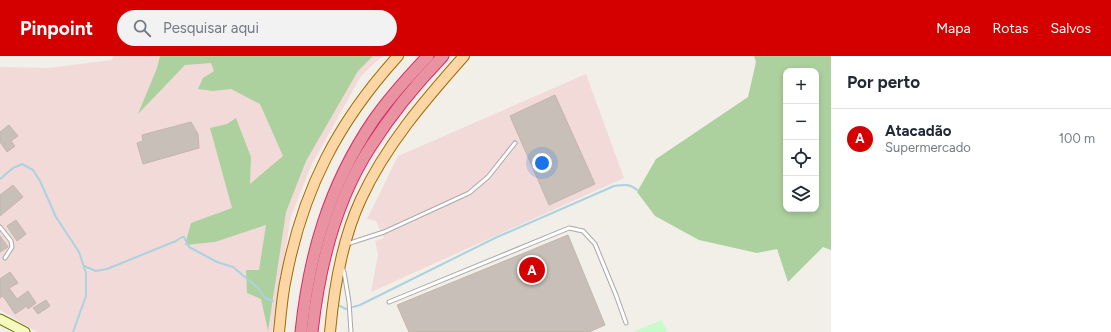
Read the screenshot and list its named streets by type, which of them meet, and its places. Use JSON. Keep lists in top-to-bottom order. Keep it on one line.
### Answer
{"page":{"header":"Pinpoint","search":"Pesquisar aqui","nav":["Mapa","Rotas","Salvos"],"heading":"Por perto","map_buttons":["+","−"],"list":[{"mark":"A","name":"Atacadão","note":"Supermercado","value":"100 m"}],"pins":"A"}}
